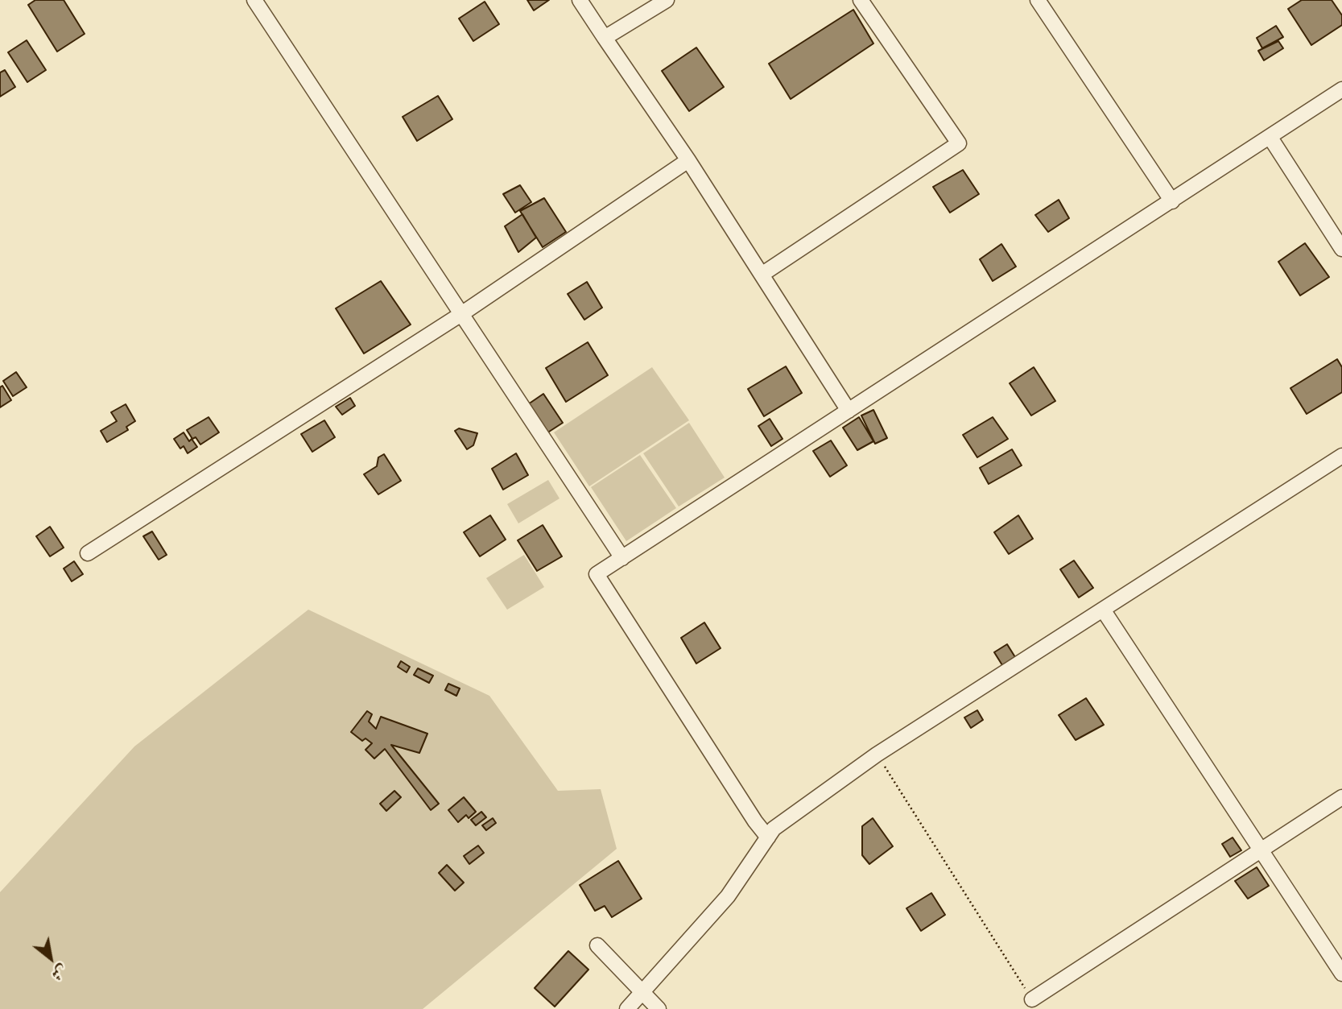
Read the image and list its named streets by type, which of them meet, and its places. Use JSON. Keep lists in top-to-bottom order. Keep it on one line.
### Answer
{"north":"bottom right"}
